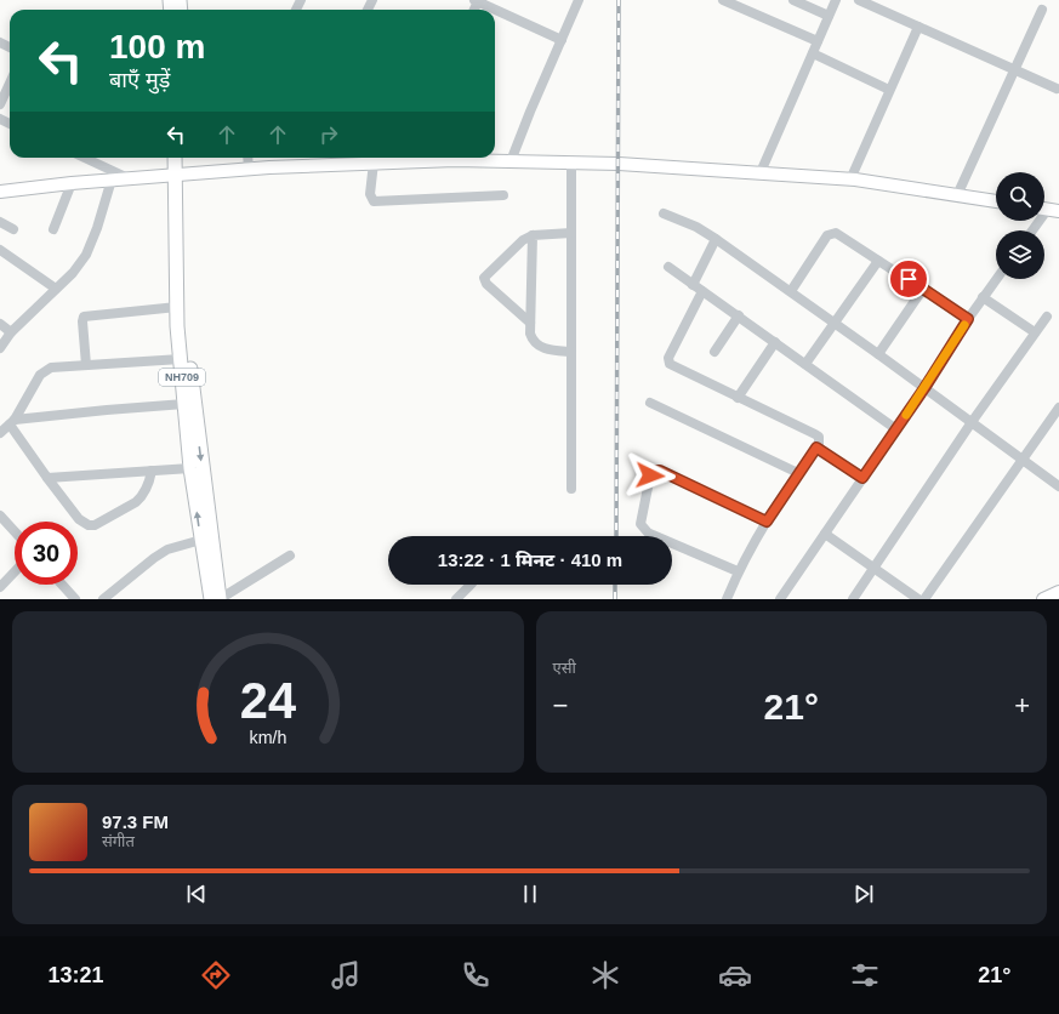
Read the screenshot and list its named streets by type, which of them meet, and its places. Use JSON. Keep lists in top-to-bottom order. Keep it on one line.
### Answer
{"streets":{"highway":["NH709"]},"page":{"turn":["100 m","बाएँ मुड़ें"],"limit":"30","trip":"13:22 · 1 मिनट · 410 m","tile":"एसी","heat":["−","21°","+"],"song":["97.3 FM","संगीत"],"tabs":["13:21","21°"],"gauge":["24","km/h"]}}
